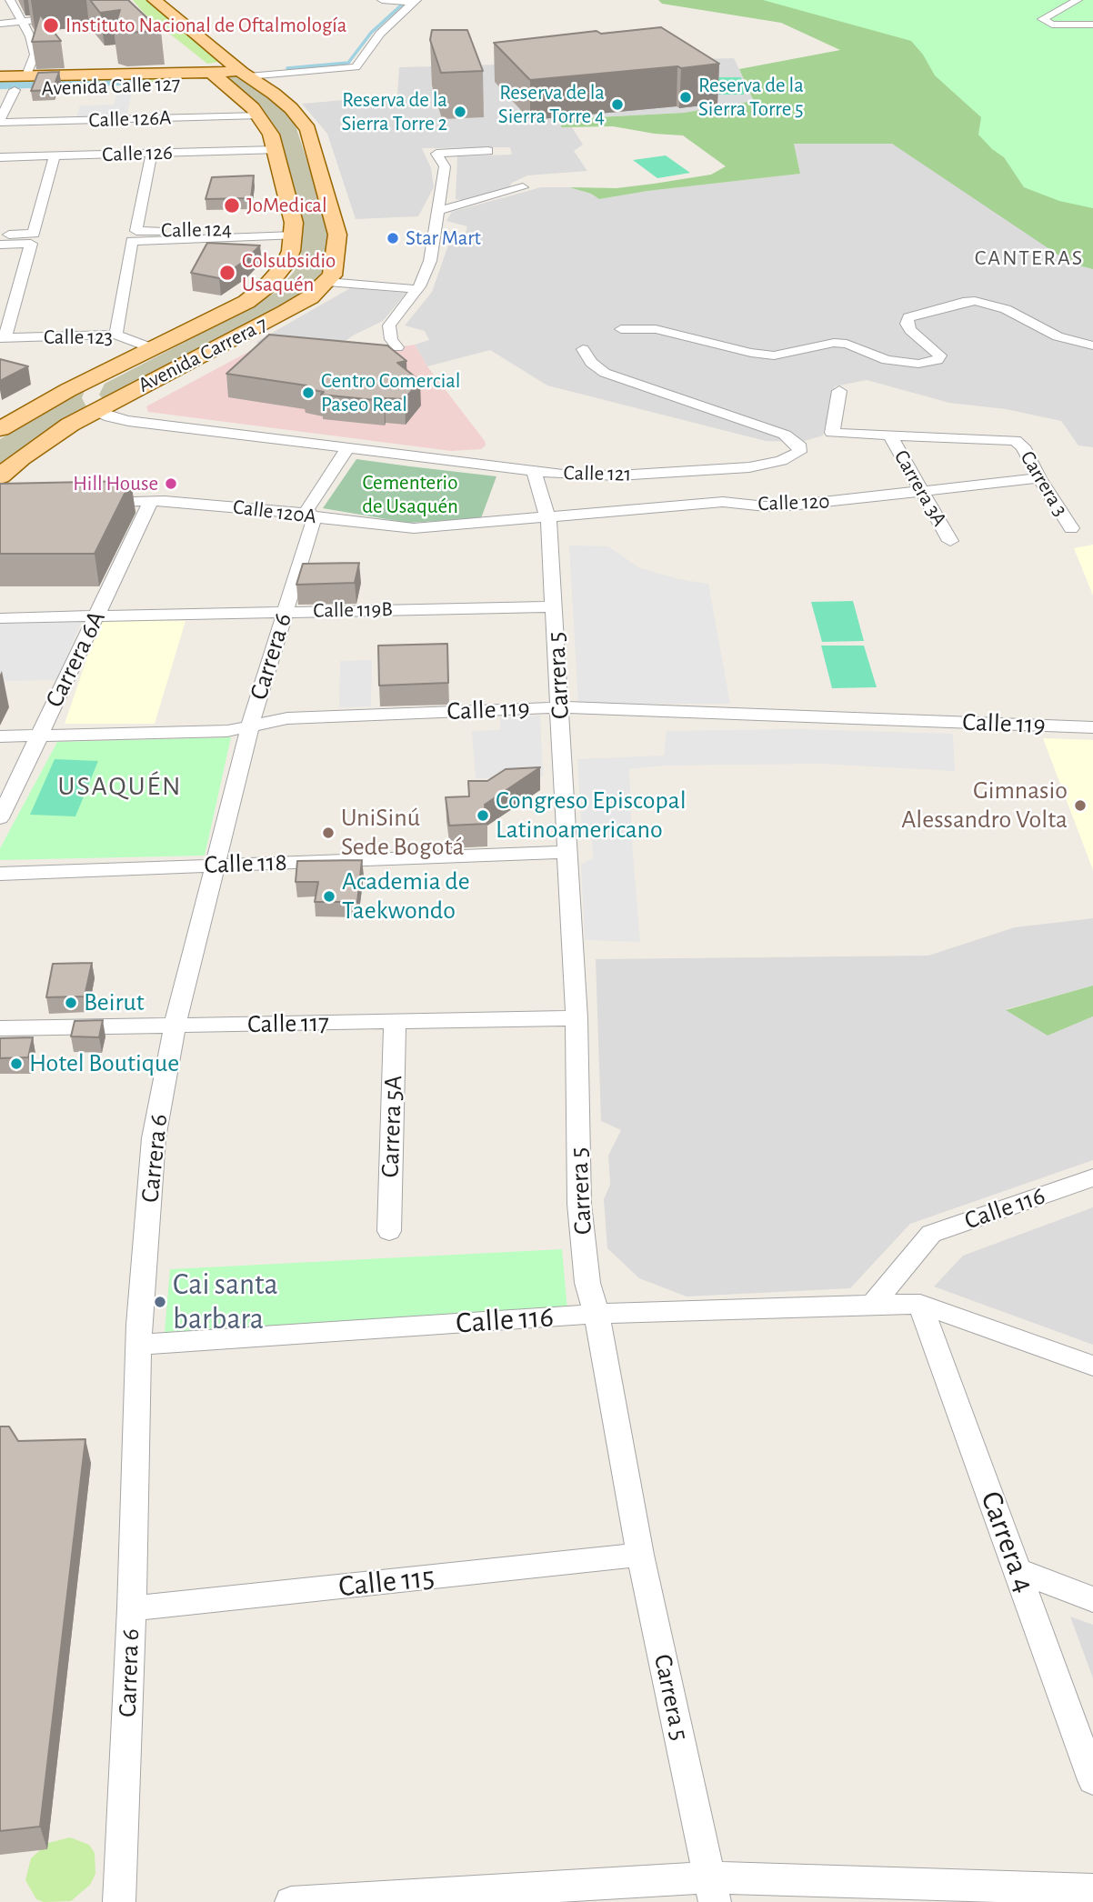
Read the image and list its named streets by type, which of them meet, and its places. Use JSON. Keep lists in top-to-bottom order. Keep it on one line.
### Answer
{"streets":{"main road":["Avenida Calle 127","Avenida Carrera 7"],"street":["Calle 126A","Calle 126","Calle 124","Calle 123","Calle 121","Carrera 3","Carrera 3A","Calle 120","Calle 120A","Calle 119B","Carrera 6","Carrera 6A","Carrera 5","Calle 119","Calle 118","Calle 117","Carrera 5A","Calle 116","Carrera 4","Calle 115"]},"crossings":[["Calle 124","Avenida Carrera 7"],["Calle 123","Avenida Carrera 7"],["Avenida Carrera 7","Calle 121"],["Calle 121","Carrera 6"],["Calle 121","Carrera 5"],["Carrera 3","Carrera 3A"],["Carrera 3","Calle 120"],["Carrera 3A","Calle 120"],["Calle 120","Calle 120A"],["Calle 120","Carrera 5"],["Calle 120A","Carrera 6"],["Calle 120A","Carrera 6A"],["Calle 120A","Carrera 5"],["Calle 119B","Carrera 6"],["Calle 119B","Carrera 6A"],["Calle 119B","Carrera 5"],["Carrera 6","Calle 119"],["Carrera 6","Calle 118"],["Carrera 6","Calle 117"],["Carrera 6","Calle 116"],["Carrera 6","Calle 115"],["Carrera 6A","Calle 119"],["Carrera 5","Calle 119"],["Carrera 5","Calle 118"],["Carrera 5","Calle 117"],["Carrera 5","Calle 116"],["Carrera 5","Calle 115"],["Calle 117","Carrera 5A"],["Calle 116","Carrera 4"]],"districts":["CANTERAS","USAQUÉN"],"parks":["Cementerio de Usaquén"],"places":["Instituto Nacional de Oftalmología","Reserva de la Sierra Torre 5","Reserva de la Sierra Torre 4","Reserva de la Sierra Torre 2","JoMedical","Star Mart","Colsubsidio Usaquén","Centro Comercial Paseo Real","Hill House","Gimnasio Alessandro Volta","Congreso Episcopal Latinoamericano","UniSinú Sede Bogotá","Academia de Taekwondo","Beirut","Hotel Boutique","Cai santa barbara"]}
